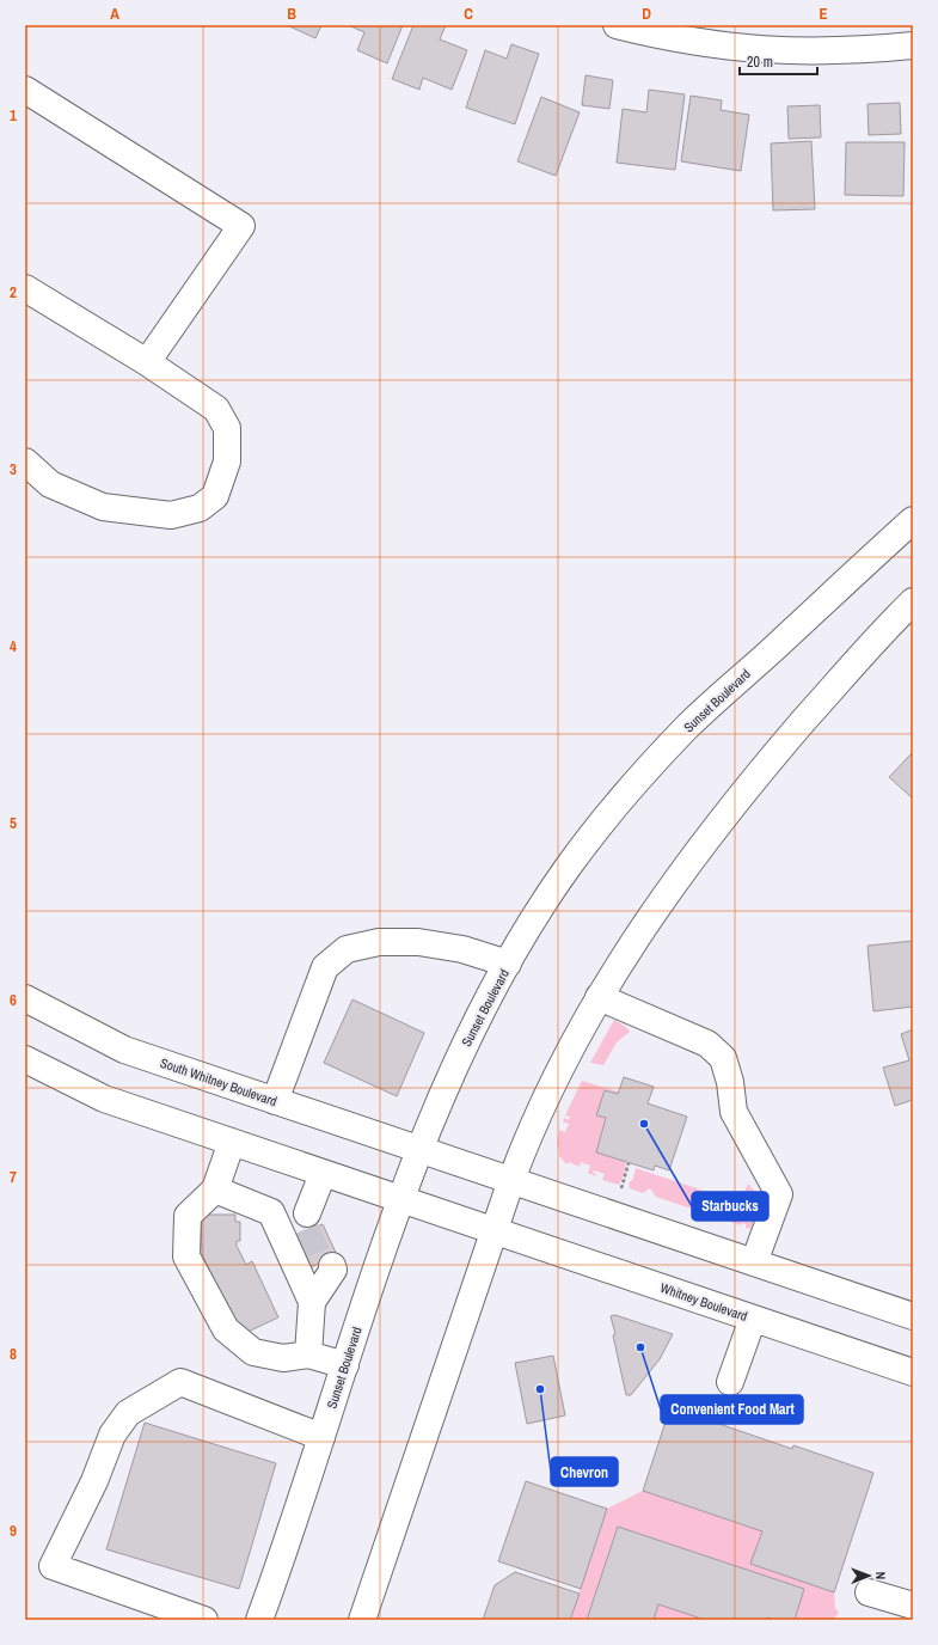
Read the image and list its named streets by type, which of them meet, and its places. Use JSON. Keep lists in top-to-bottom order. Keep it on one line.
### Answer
{"streets":{"main road":["Sunset Boulevard","South Whitney Boulevard","Whitney Boulevard"]},"crossings":[["Sunset Boulevard","South Whitney Boulevard"],["Sunset Boulevard","Whitney Boulevard"]],"places":["Starbucks","Convenient Food Mart","Chevron"],"scale_bar":"20 m","north":"right","grid":{"columns":["A","B","C","D","E"],"rows":["1","2","3","4","5","6","7","8","9"]}}
